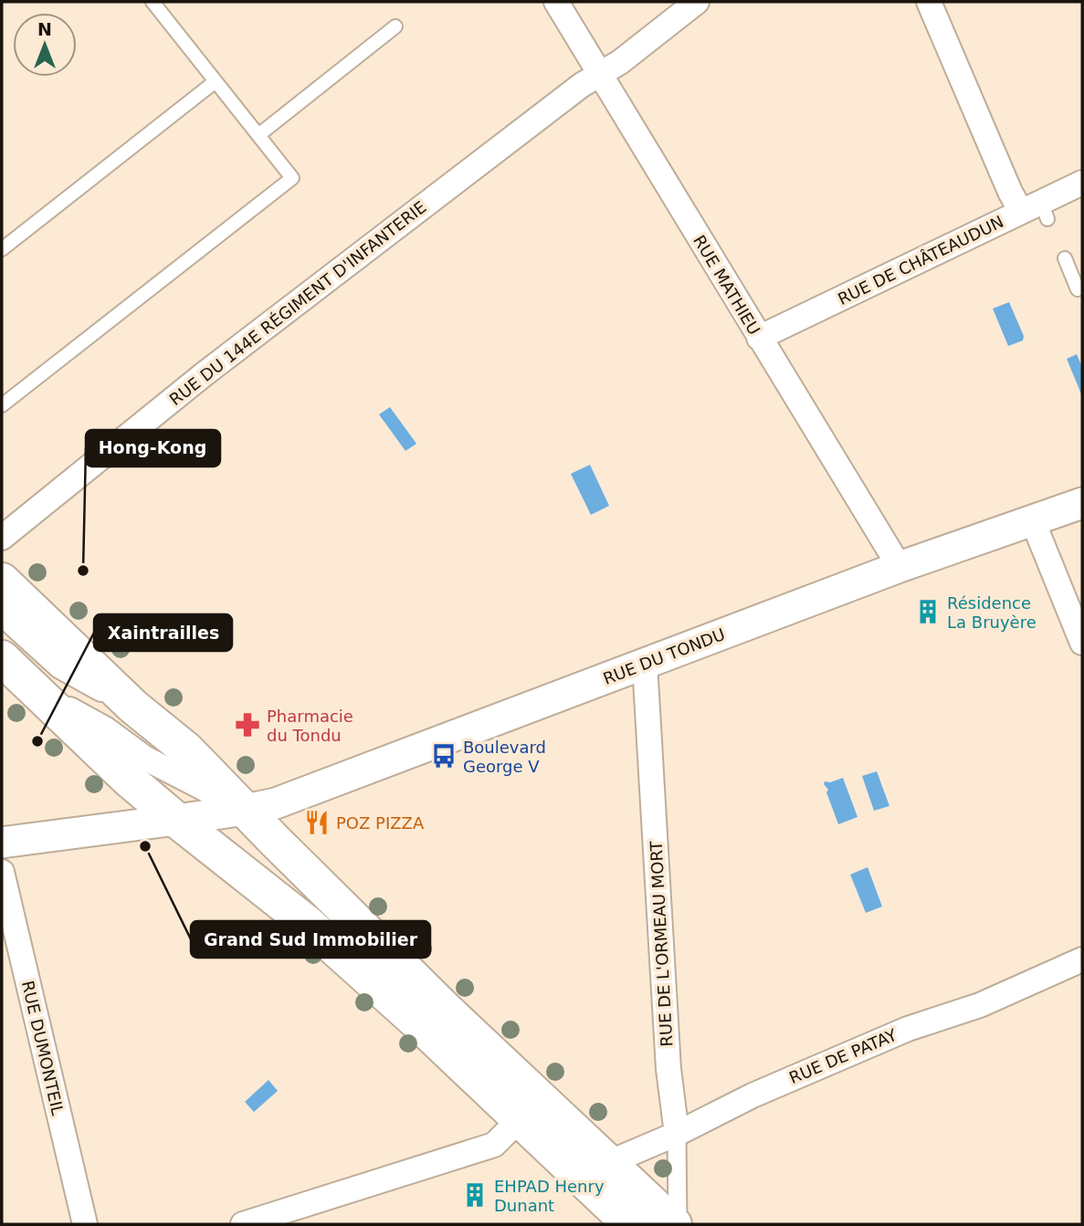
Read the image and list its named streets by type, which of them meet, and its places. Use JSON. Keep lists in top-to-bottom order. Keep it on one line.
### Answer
{"streets":{"street":["RUE DE CHÂTEAUDUN","RUE MATHIEU","RUE DU 144E RÉGIMENT D'INFANTERIE","RUE DU TONDU","RUE DE L'ORMEAU MORT","RUE DUMONTEIL","RUE DE PATAY"]},"crossings":[["RUE DE CHÂTEAUDUN","RUE MATHIEU"],["RUE MATHIEU","RUE DU 144E RÉGIMENT D'INFANTERIE"],["RUE MATHIEU","RUE DU TONDU"],["RUE DU TONDU","RUE DE L'ORMEAU MORT"],["RUE DE L'ORMEAU MORT","RUE DE PATAY"]],"places":{"other":["Hong-Kong","Xaintrailles","Grand Sud Immobilier"],"building":["Résidence La Bruyère","EHPAD Henry Dunant"],"pharmacy":["Pharmacie du Tondu"],"bus stop":["Boulevard George V"],"restaurant":["POZ PIZZA"]},"north":"top"}
